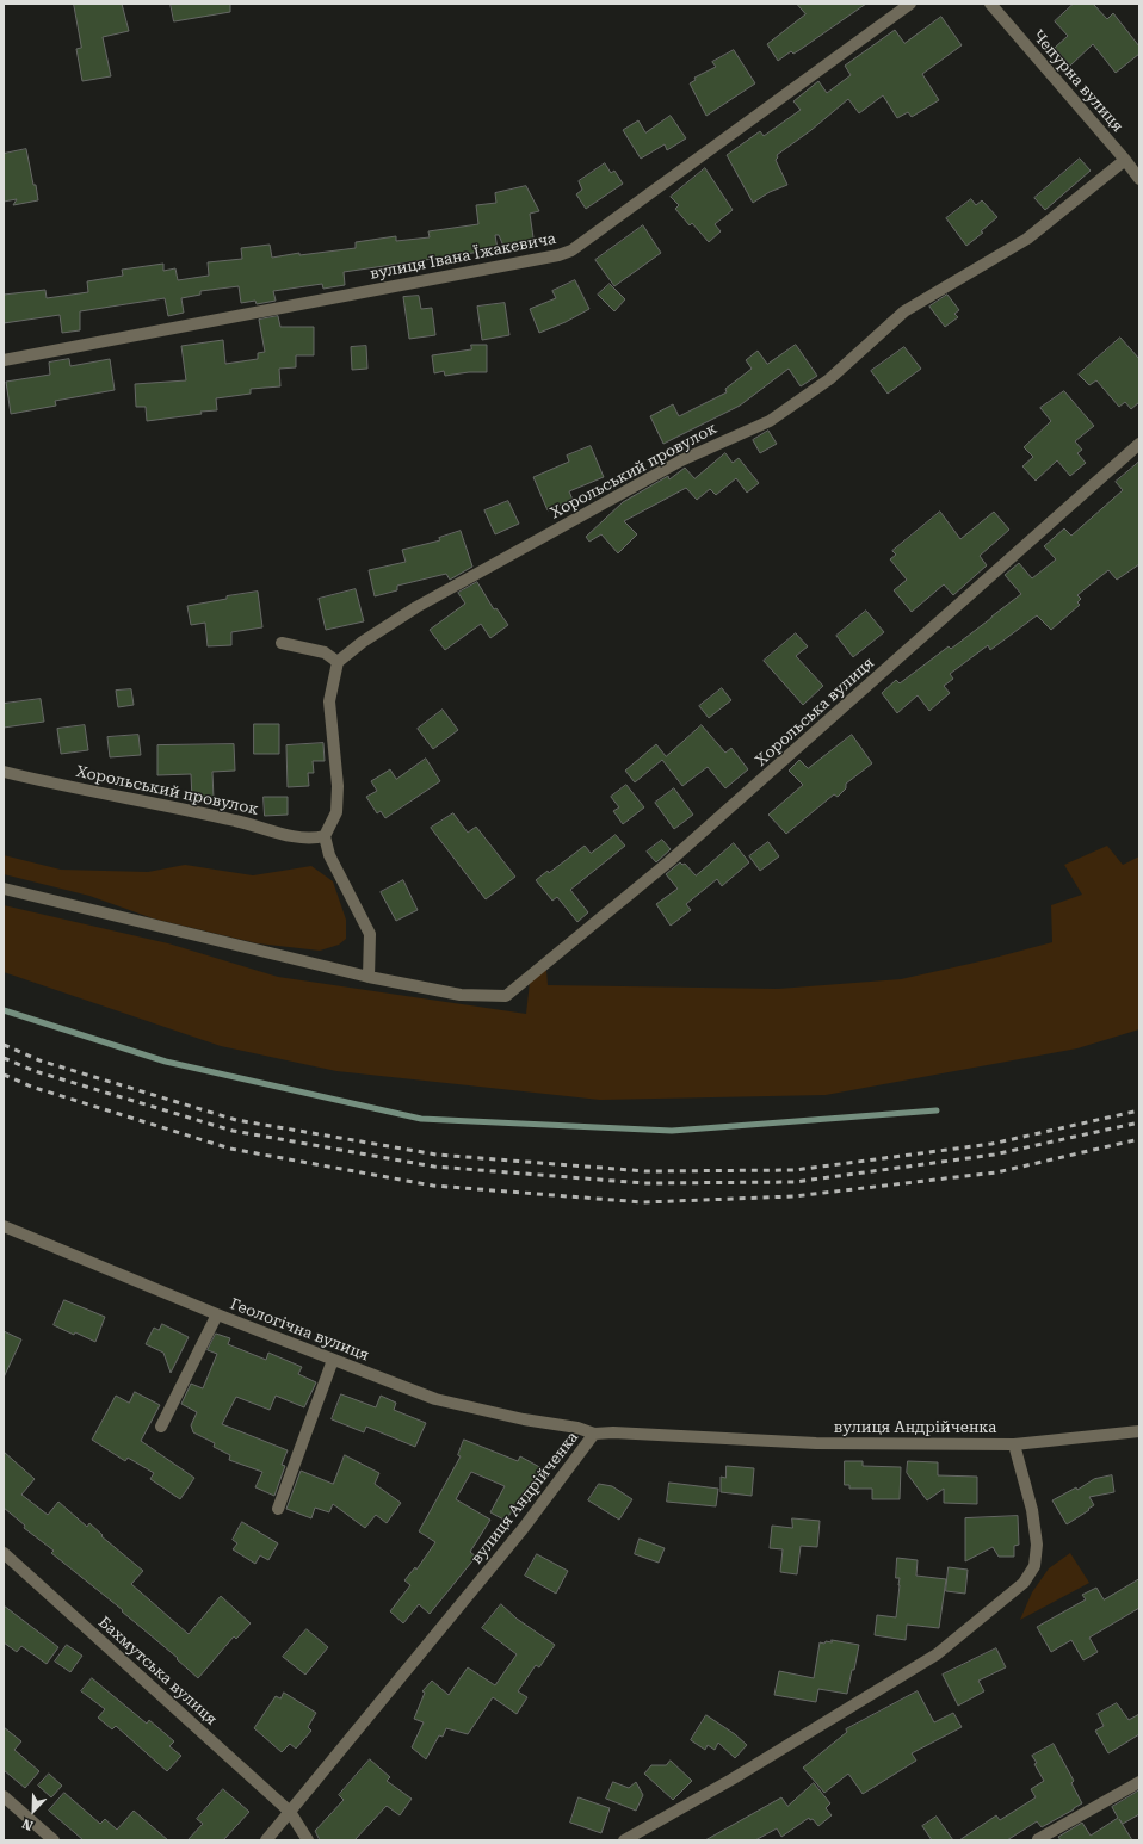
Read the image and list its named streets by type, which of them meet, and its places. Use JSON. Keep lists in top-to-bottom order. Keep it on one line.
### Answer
{"streets":{"street":["Чепурна вулиця","вулиця Івана Їжакевича","Хорольський провулок","Хорольська вулиця","Геологічна вулиця","вулиця Андрійченка","Бахмутська вулиця"]},"crossings":[["Чепурна вулиця","Хорольський провулок"],["Геологічна вулиця","вулиця Андрійченка"],["вулиця Андрійченка","Бахмутська вулиця"]],"north":"bottom left"}
